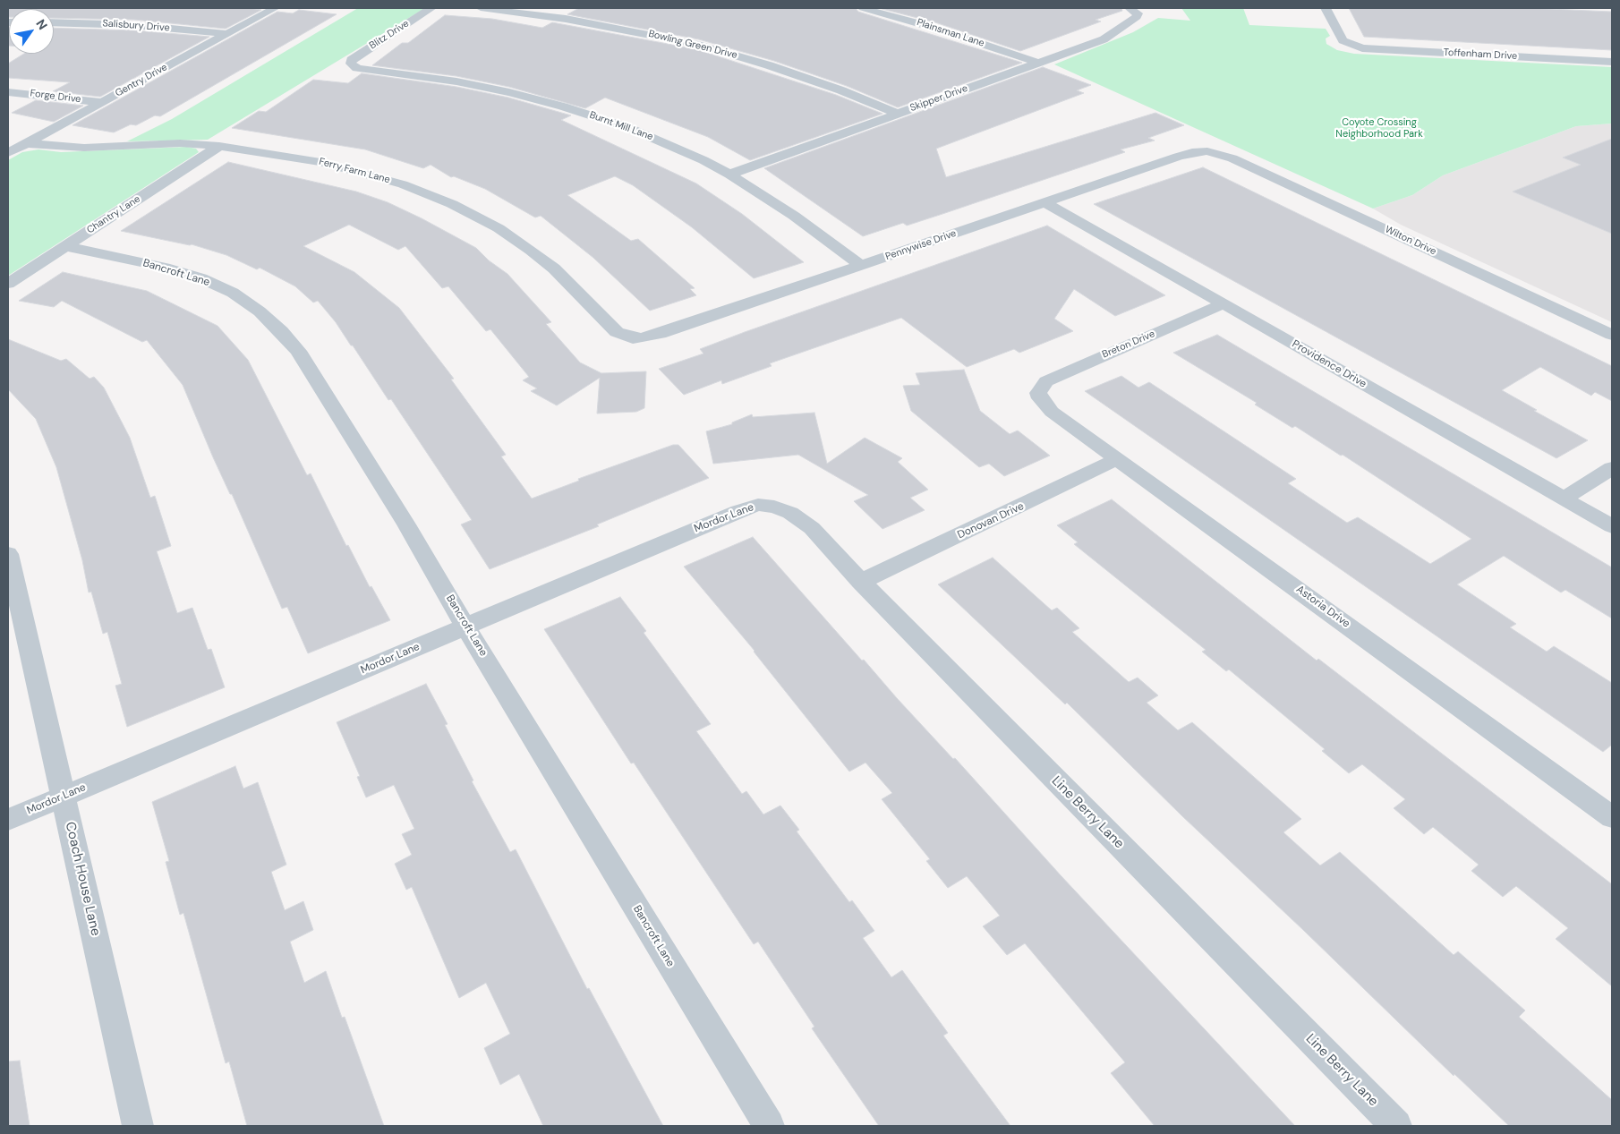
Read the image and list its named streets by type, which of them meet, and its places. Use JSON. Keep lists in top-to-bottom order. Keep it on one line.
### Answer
{"streets":{"street":["Salisbury Drive","Plainsman Lane","Blitz Drive","Bowling Green Drive","Toffenham Drive","Gentry Drive","Forge Drive","Skipper Drive","Burnt Mill Lane","Ferry Farm Lane","Chantry Lane","Wilton Drive","Pennywise Drive","Bancroft Lane","Breton Drive","Providence Drive","Mordor Lane","Donovan Drive","Astoria Drive","Line Berry Lane","Coach House Lane"]},"crossings":[["Salisbury Drive","Gentry Drive"],["Plainsman Lane","Skipper Drive"],["Blitz Drive","Burnt Mill Lane"],["Bowling Green Drive","Skipper Drive"],["Gentry Drive","Forge Drive"],["Gentry Drive","Ferry Farm Lane"],["Skipper Drive","Burnt Mill Lane"],["Burnt Mill Lane","Pennywise Drive"],["Ferry Farm Lane","Chantry Lane"],["Ferry Farm Lane","Pennywise Drive"],["Chantry Lane","Bancroft Lane"],["Wilton Drive","Pennywise Drive"],["Pennywise Drive","Providence Drive"],["Bancroft Lane","Mordor Lane"],["Breton Drive","Providence Drive"],["Breton Drive","Astoria Drive"],["Mordor Lane","Line Berry Lane"],["Mordor Lane","Coach House Lane"],["Donovan Drive","Astoria Drive"],["Donovan Drive","Line Berry Lane"]],"parks":["Coyote Crossing Neighborhood Park"],"north":"top right"}
